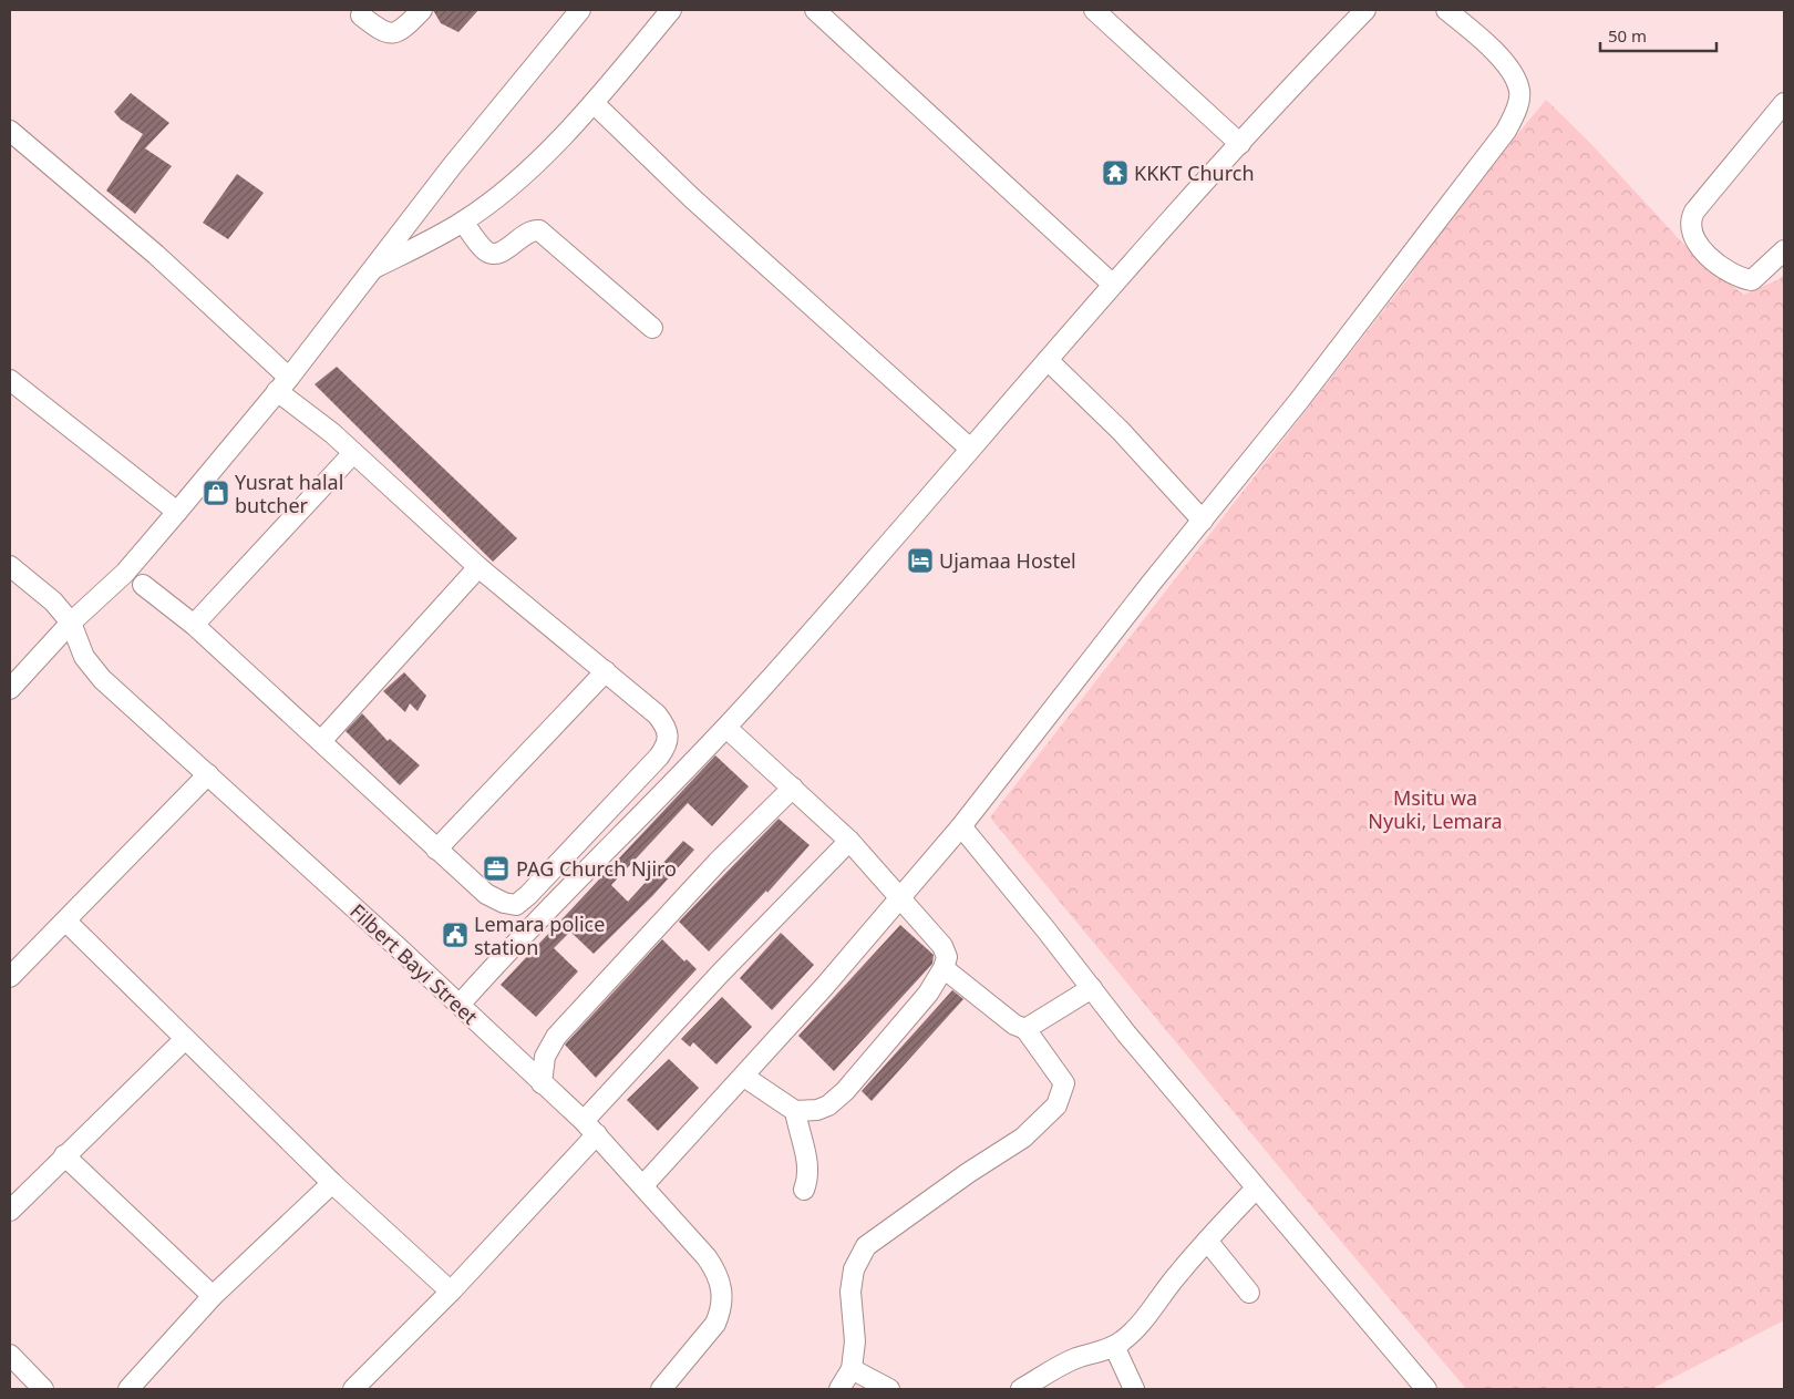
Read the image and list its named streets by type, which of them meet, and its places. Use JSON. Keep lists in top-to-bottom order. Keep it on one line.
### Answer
{"streets":{"street":["Filbert Bayi Street"]},"parks":["Msitu wa Nyuki, Lemara"],"places":{"temple":["KKKT Church"],"shop":["Yusrat halal butcher"],"hotel":["Ujamaa Hostel"],"office":["PAG Church Njiro"],"public building":["Lemara police station"]},"scale_bar":"50 m"}
